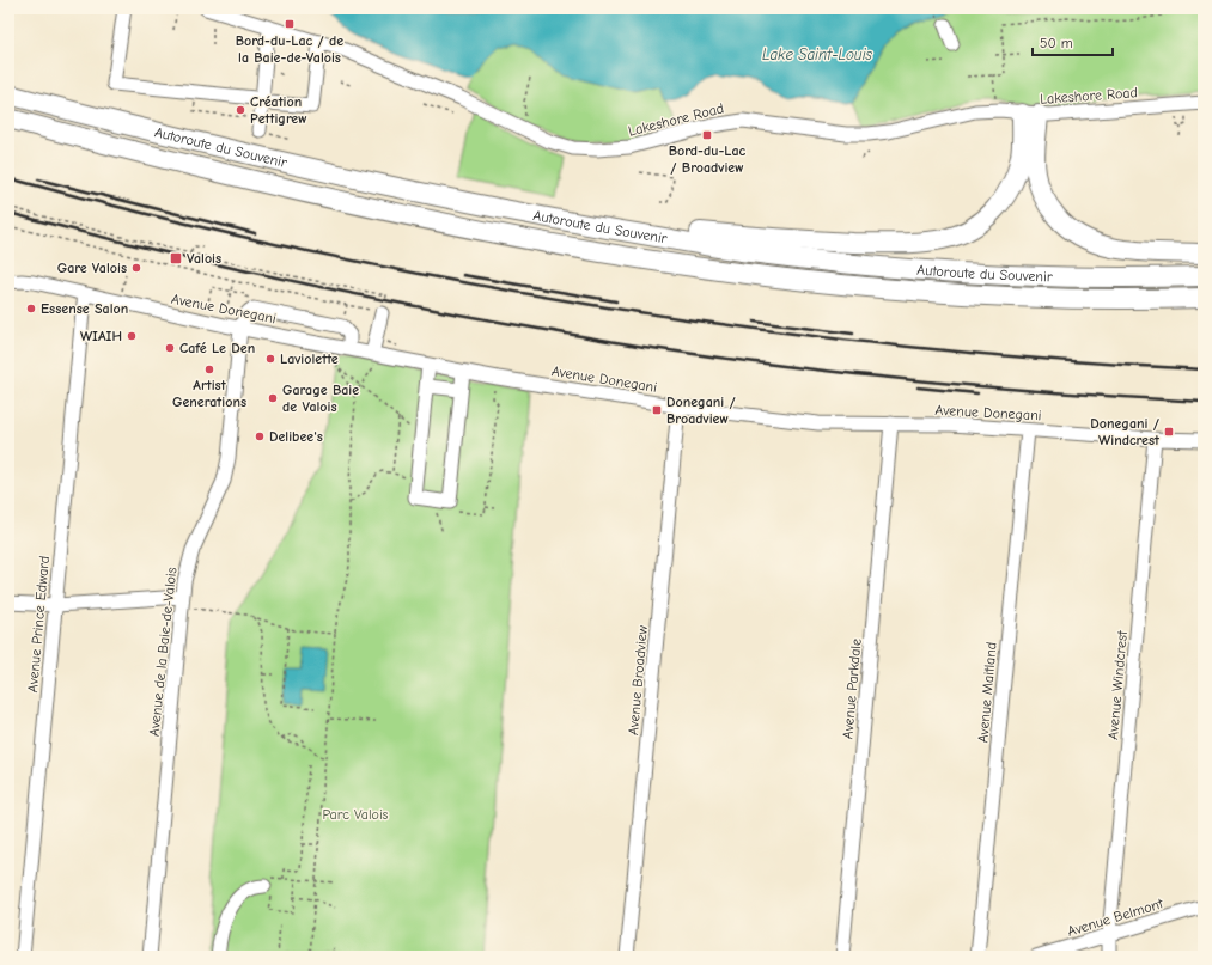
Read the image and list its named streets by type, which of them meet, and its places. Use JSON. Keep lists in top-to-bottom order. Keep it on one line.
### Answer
{"streets":{"highway":["Autoroute du Souvenir"],"street":["Lakeshore Road","Avenue Donegani","Avenue Prince Edward","Avenue de la Baie-de-Valois","Avenue Broadview","Avenue Windcrest","Avenue Parkdale","Avenue Maitland","Avenue Belmont"]},"crossings":[["Avenue Donegani","Avenue Prince Edward"],["Avenue Donegani","Avenue de la Baie-de-Valois"],["Avenue Donegani","Avenue Broadview"],["Avenue Donegani","Avenue Windcrest"],["Avenue Donegani","Avenue Parkdale"],["Avenue Donegani","Avenue Maitland"],["Avenue Windcrest","Avenue Belmont"]],"water":["Lake Saint-Louis"],"parks":["Parc Valois"],"places":{"transit":["Bord-du-Lac / de la Baie-de-Valois","Bord-du-Lac / Broadview","Valois","Donegani / Broadview","Donegani / Windcrest"],"other":["Création Pettigrew","Gare Valois","Essense Salon","WIAIH","Café Le Den","Laviolette","Artist Generations","Garage Baie de Valois","Delibee's"]},"scale_bar":"50 m"}
